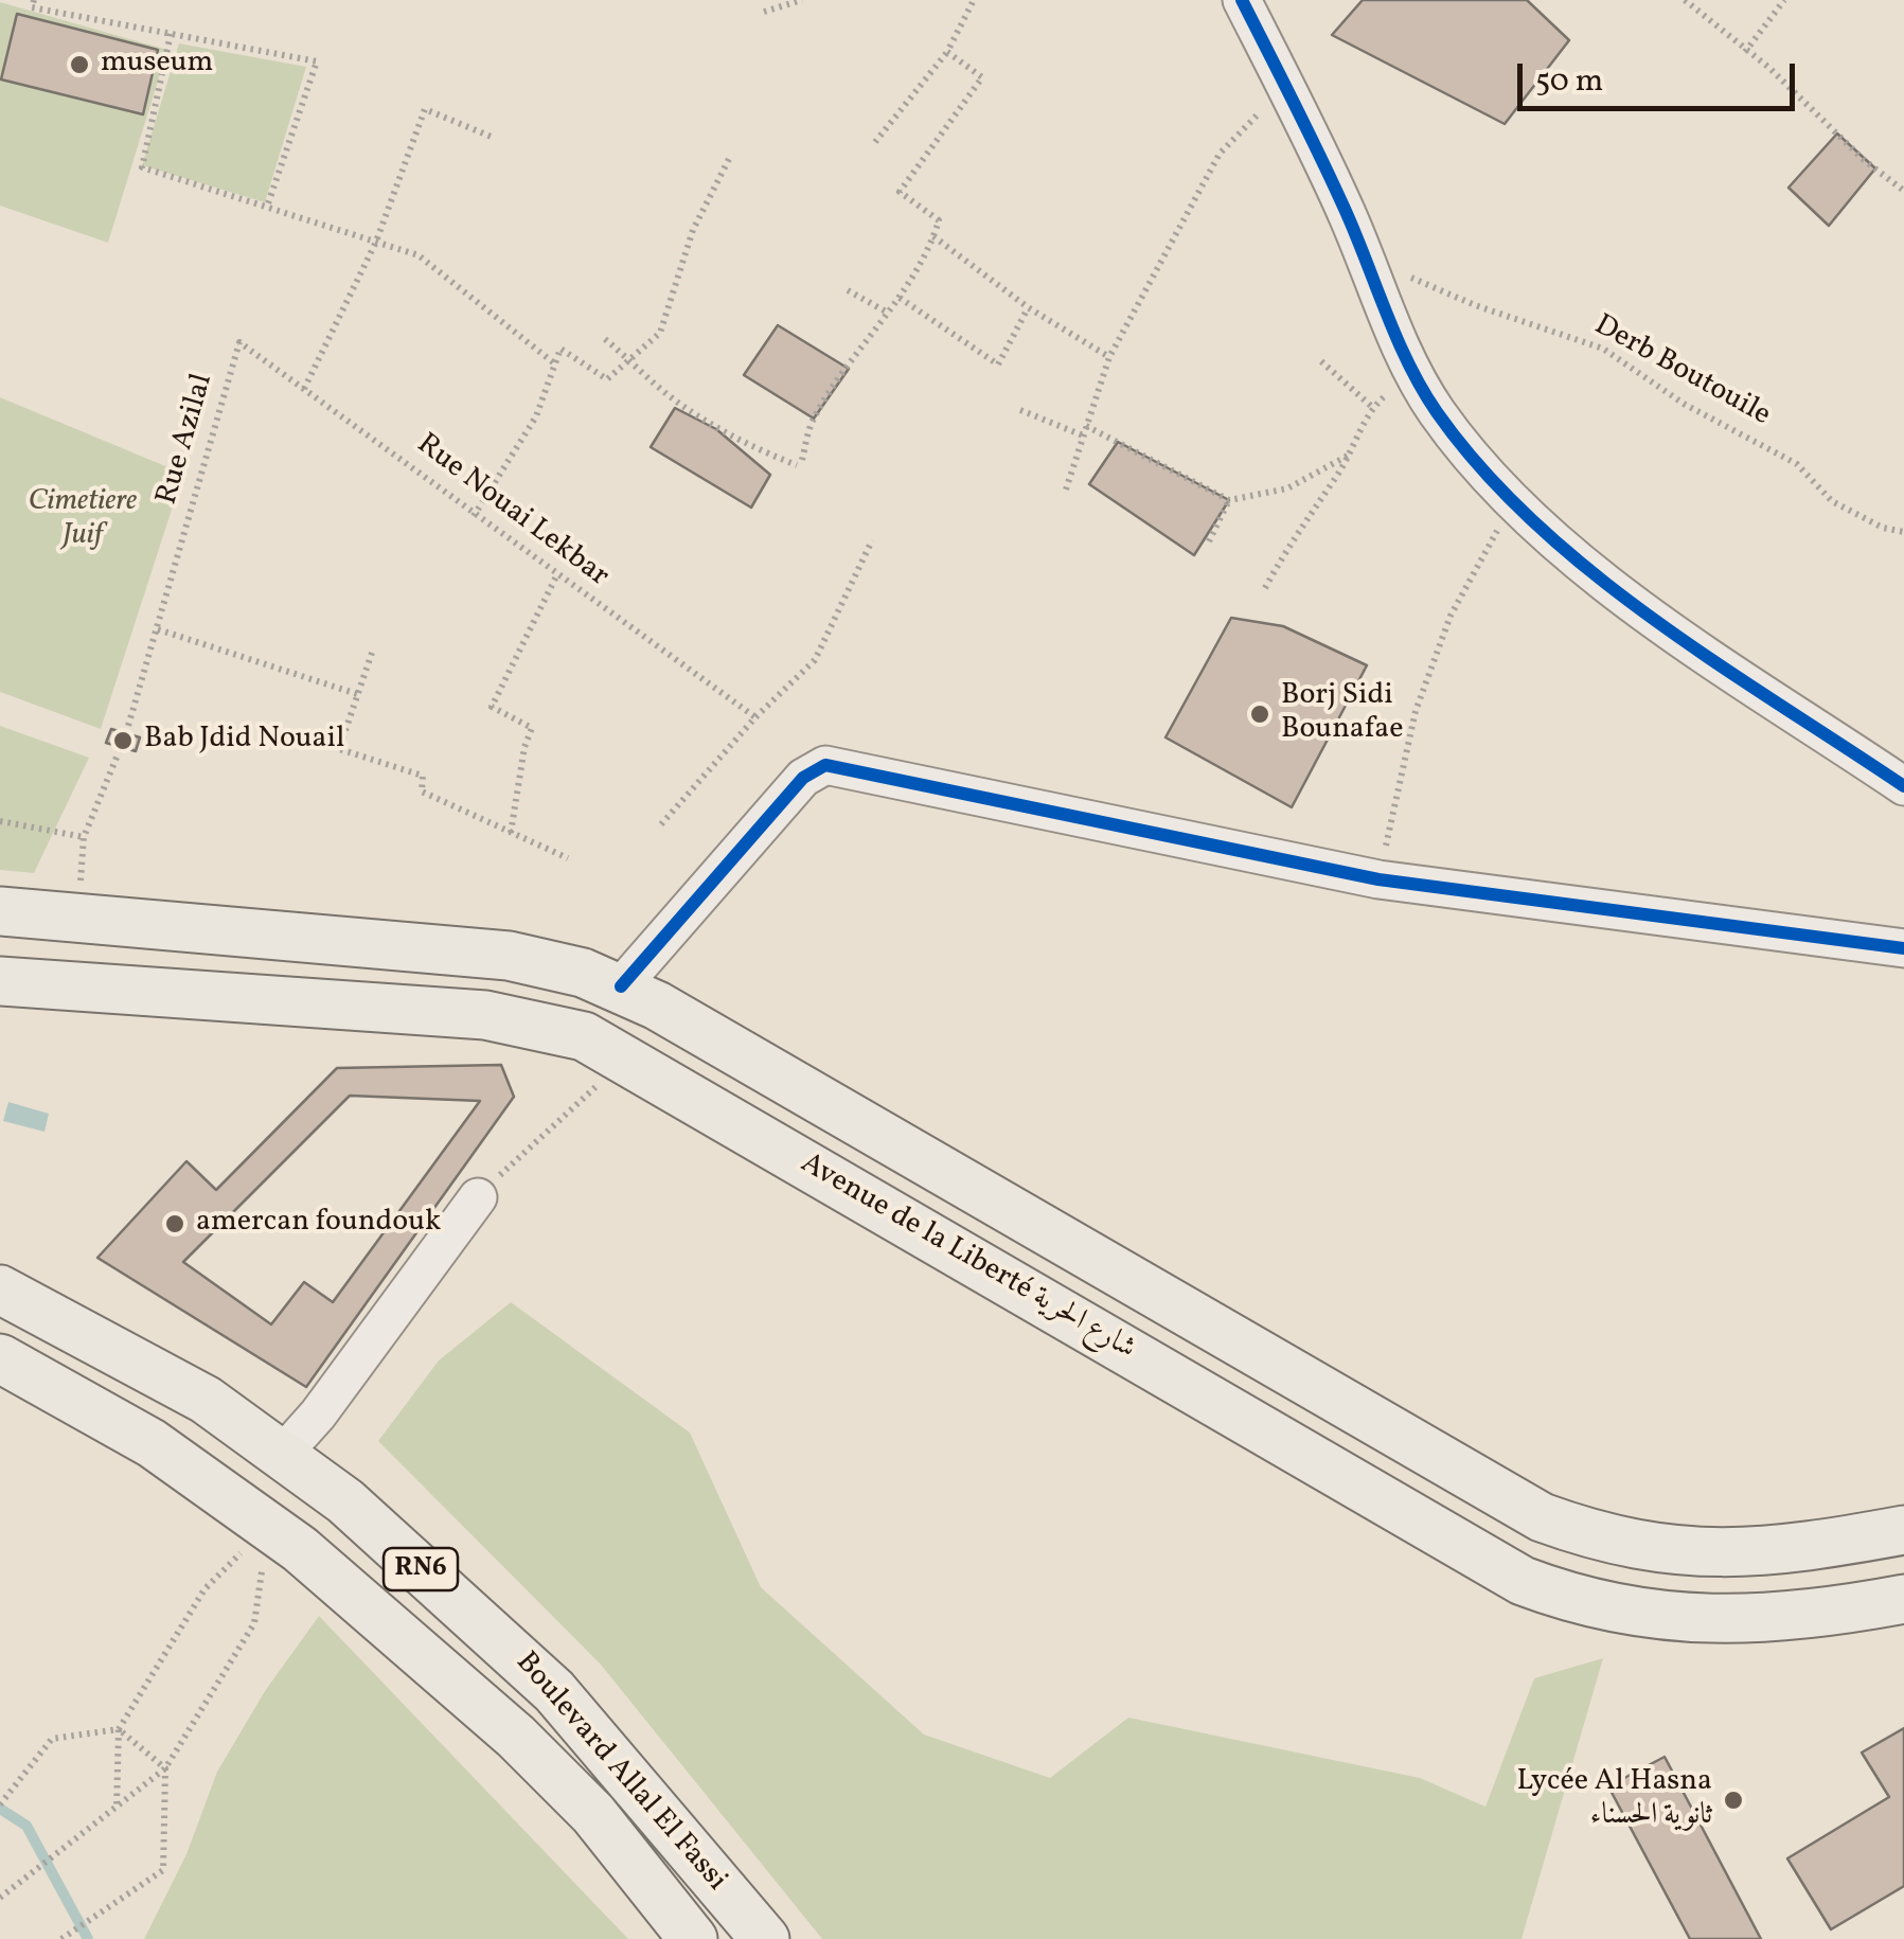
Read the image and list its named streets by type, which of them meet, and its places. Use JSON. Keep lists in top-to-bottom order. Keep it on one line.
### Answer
{"streets":{"main road":["Avenue de la Liberté شارع الحرية","RN6","Boulevard Allal El Fassi"],"path":["Derb Boutouile","Rue Azilal","Rue Nouai Lekbar"]},"crossings":[["Rue Azilal","Rue Nouai Lekbar"]],"parks":["Cimetiere Juif"],"places":["museum","Borj Sidi Bounafae","Bab Jdid Nouail","amercan foundouk","Lycée Al Hasna ثانوية الحسناء"],"scale_bar":"50 m"}
